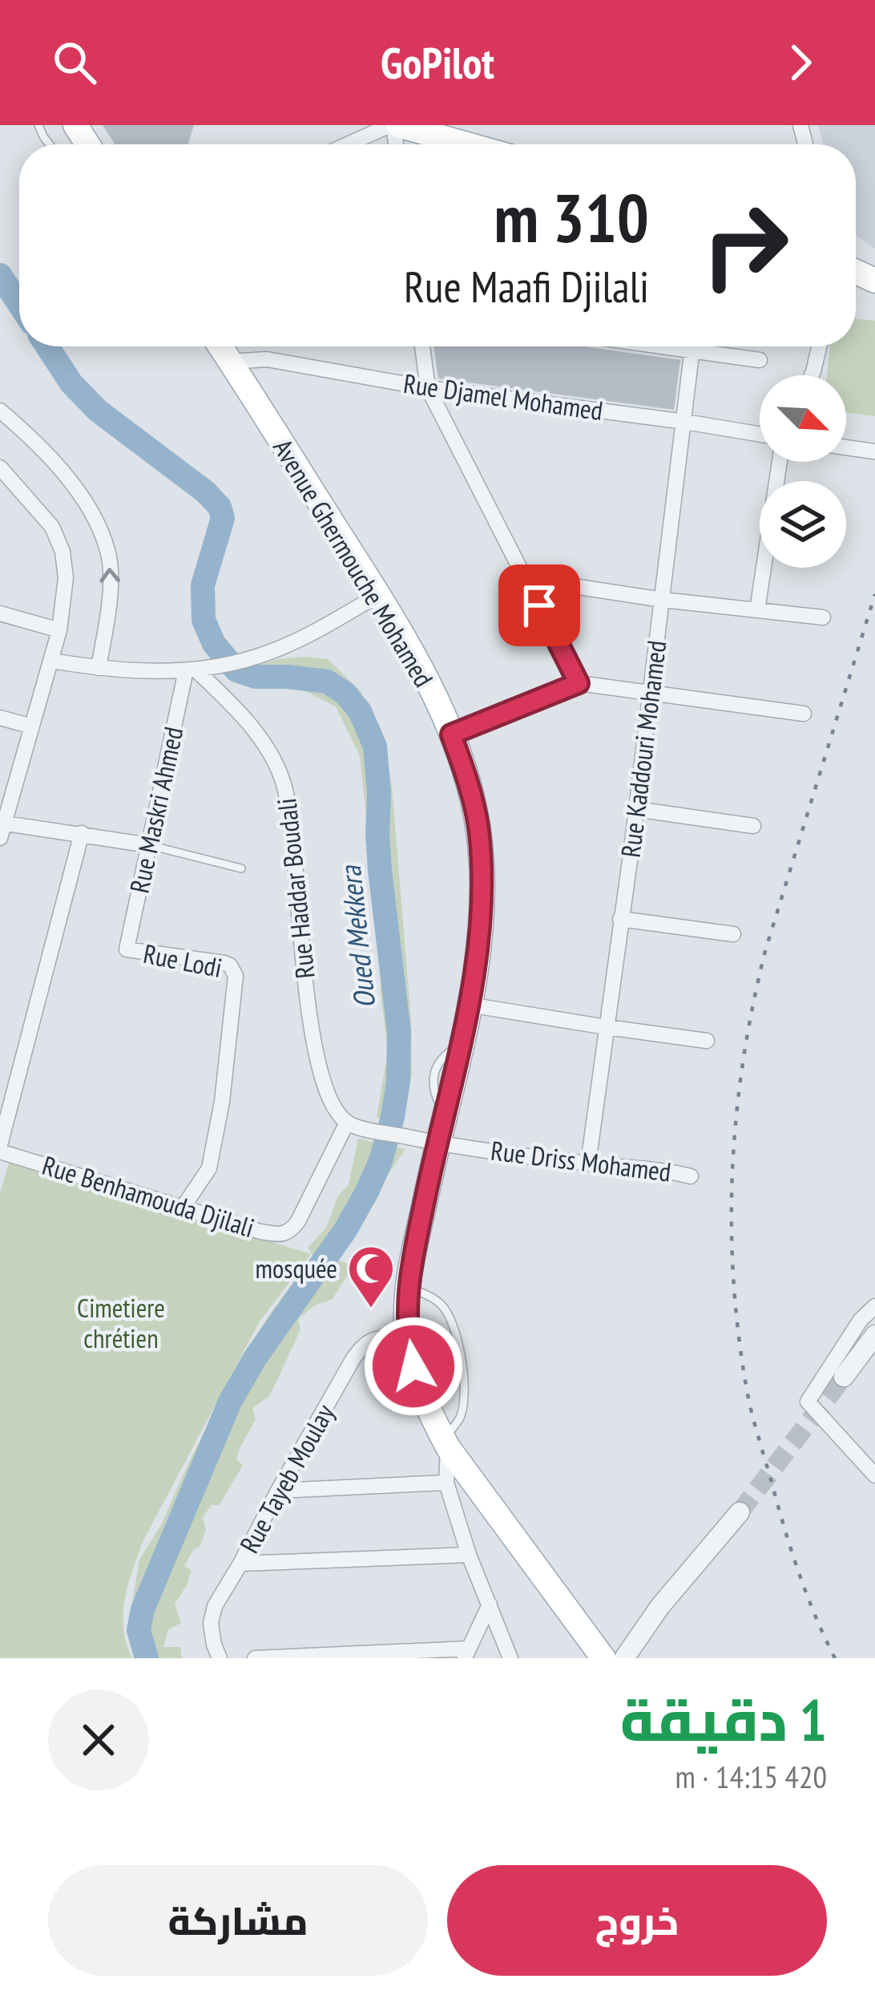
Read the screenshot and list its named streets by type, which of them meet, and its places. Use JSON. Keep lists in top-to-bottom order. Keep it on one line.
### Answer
{"streets":{"main road":["Avenue Ghermouche Mohamed"],"street":["Rue Djamel Mohamed","Rue Kaddouri Mohamed","Rue Maskri Ahmed","Rue Haddar Boudali","Rue Lodi","Rue Driss Mohamed","Rue Benhamouda Djilali","Rue Tayeb Moulay"]},"crossings":[["Rue Djamel Mohamed","Avenue Ghermouche Mohamed"],["Rue Djamel Mohamed","Rue Kaddouri Mohamed"],["Avenue Ghermouche Mohamed","Rue Driss Mohamed"],["Avenue Ghermouche Mohamed","Rue Tayeb Moulay"],["Rue Kaddouri Mohamed","Rue Driss Mohamed"],["Rue Maskri Ahmed","Rue Haddar Boudali"],["Rue Maskri Ahmed","Rue Lodi"],["Rue Haddar Boudali","Rue Driss Mohamed"],["Rue Haddar Boudali","Rue Benhamouda Djilali"],["Rue Lodi","Rue Benhamouda Djilali"],["Rue Driss Mohamed","Rue Benhamouda Djilali"]],"water":["Oued Mekkera"],"parks":["Cimetiere chrétien"],"places":{"mosque":["mosquée"]},"north":"bottom right","page":{"header":"GoPilot","turn":["310 m","Rue Maafi Djilali"],"heading":["1 دقيقة","420 m · 14:15"],"buttons":["خروج","مشاركة"]}}
